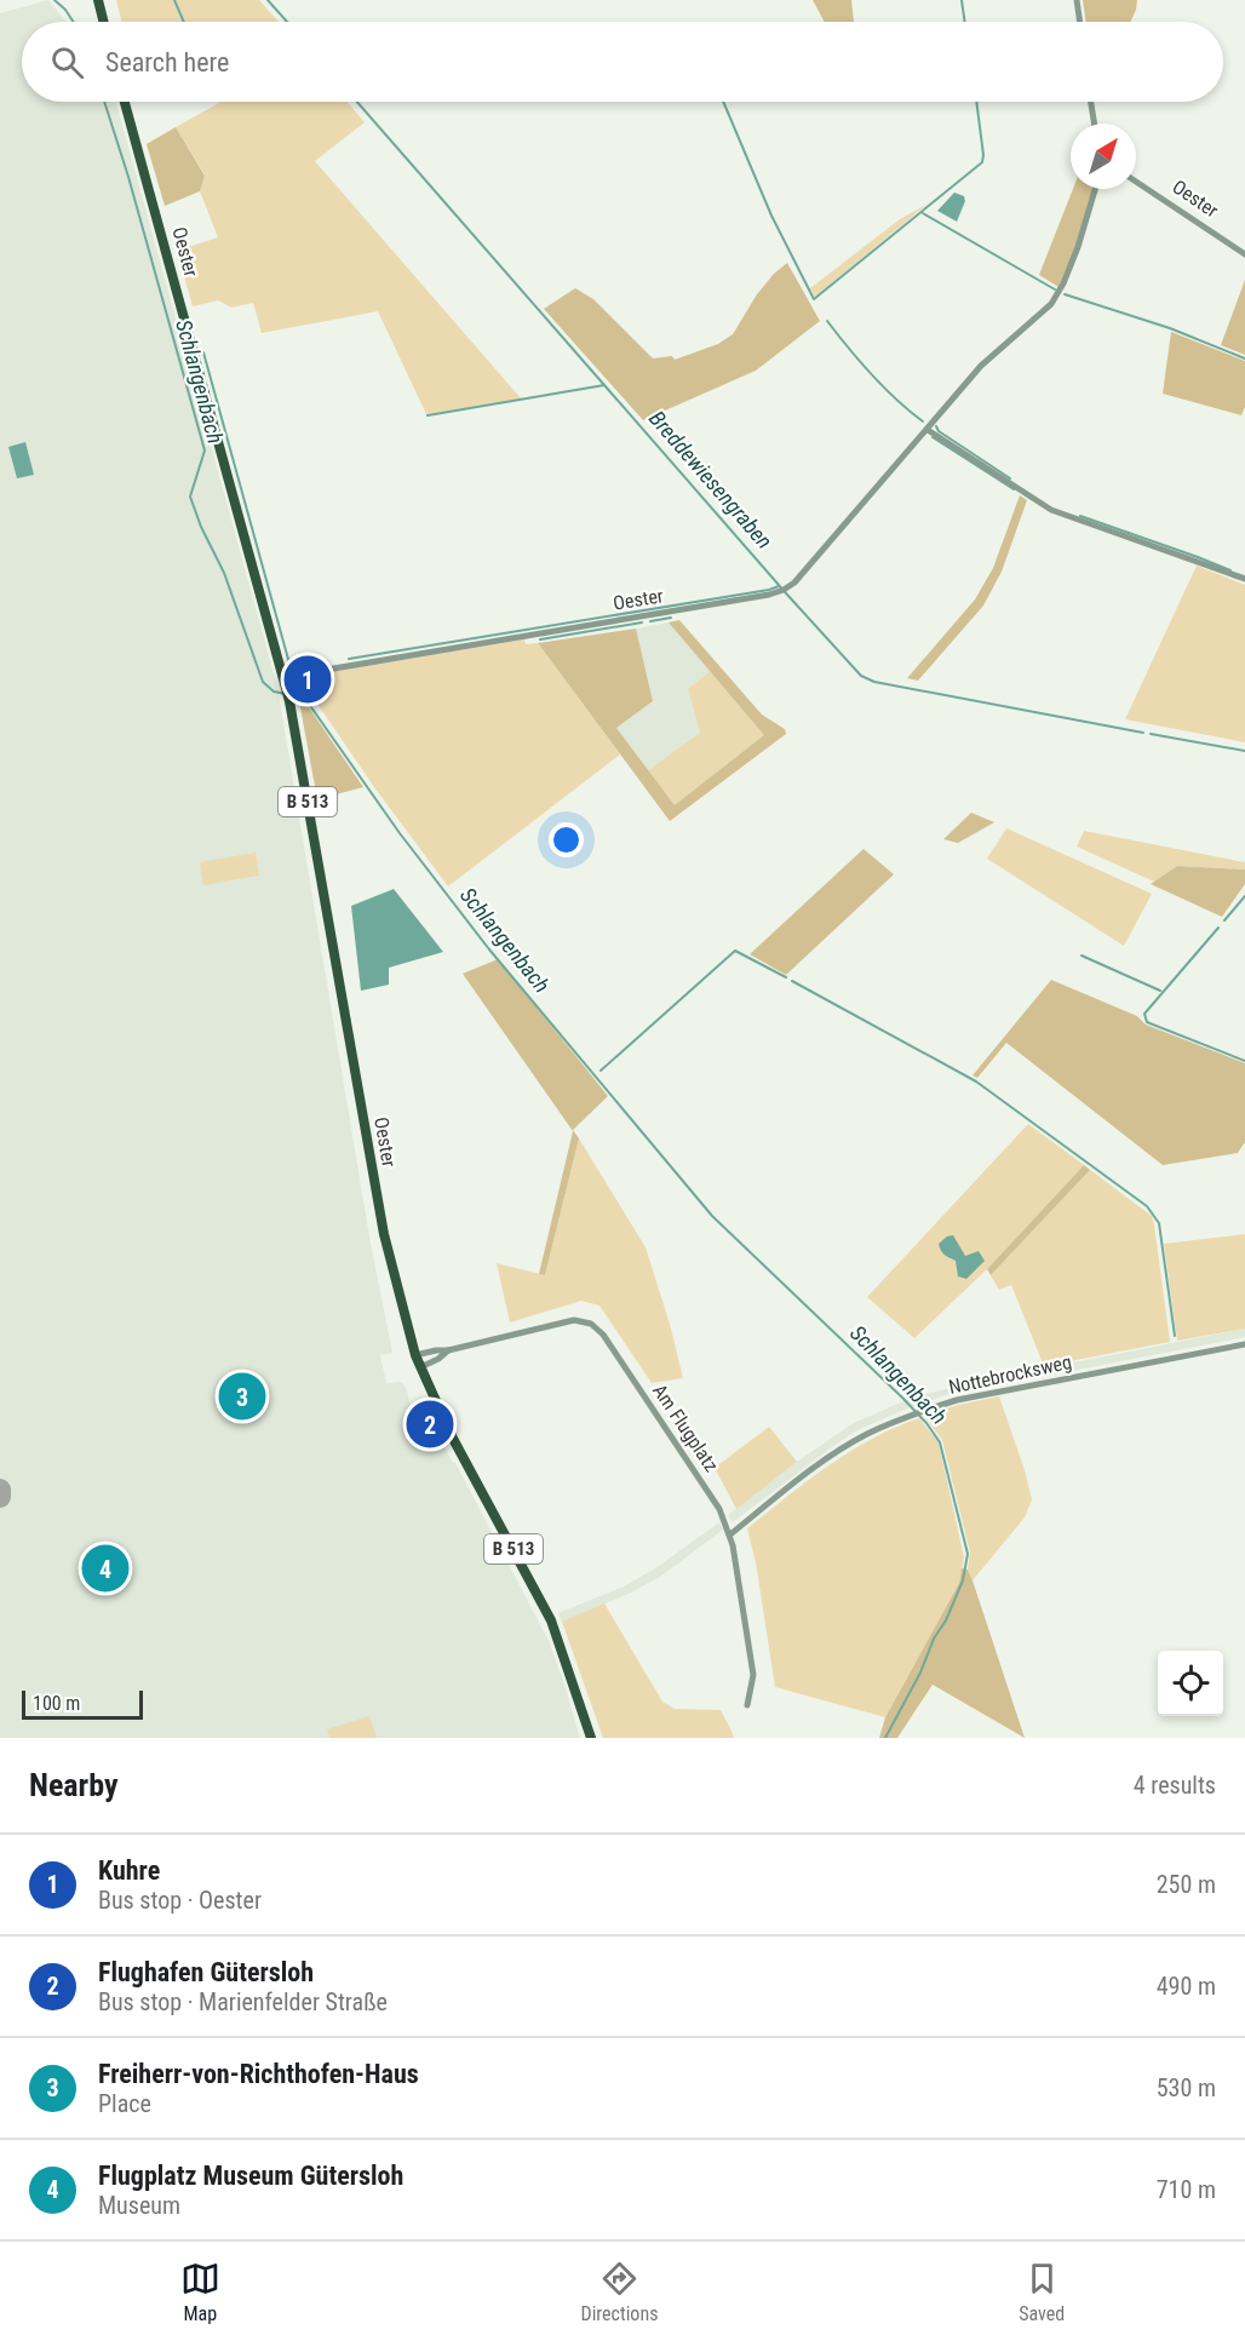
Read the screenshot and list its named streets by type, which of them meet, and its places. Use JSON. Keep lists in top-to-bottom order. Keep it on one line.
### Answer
{"streets":{"main road":["Oester","B 513"],"street":["Nottebrocksweg","Am Flugplatz"]},"crossings":[["Oester","B 513"],["Oester","Am Flugplatz"],["B 513","Am Flugplatz"],["Nottebrocksweg","Am Flugplatz"]],"water":["Schlangenbach","Breddewiesengraben"],"scale_bar":"100 m","north":"top right","page":{"search":"Search here","pins":["1","3","2","4"],"scale":"100 m","heading":["Nearby","4 results"],"list":[{"mark":"1","name":"Kuhre","note":"Bus stop · Oester","value":"250 m"},{"mark":"2","name":"Flughafen Gütersloh","note":"Bus stop · Marienfelder Straße","value":"490 m"},{"mark":"3","name":"Freiherr-von-Richthofen-Haus","note":"Place","value":"530 m"},{"mark":"4","name":"Flugplatz Museum Gütersloh","note":"Museum","value":"710 m"}],"nav":["Map","Directions","Saved"]}}
